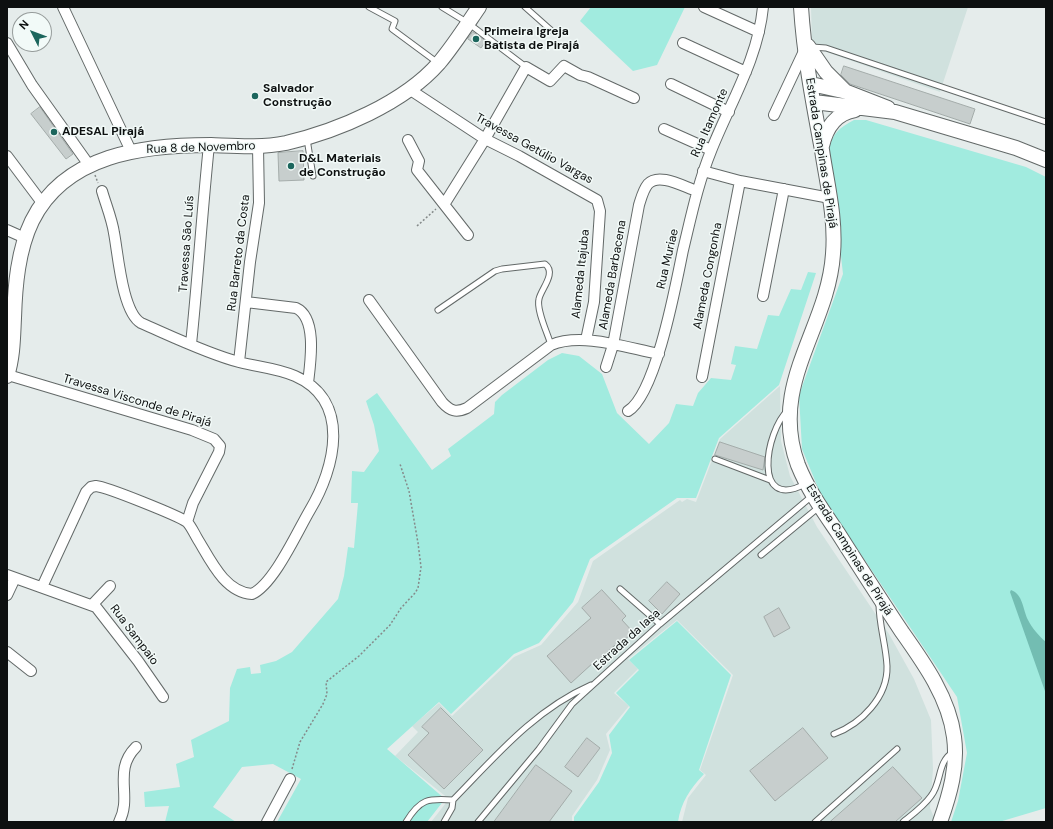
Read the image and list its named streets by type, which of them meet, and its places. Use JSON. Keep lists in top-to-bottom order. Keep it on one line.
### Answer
{"streets":{"main road":["Rua 8 de Novembro","Estrada Campinas de Pirajá"],"street":["Rua Itamonte","Travessa Getúlio Vargas","Travessa São Luís","Rua Barreto da Costa","Rua Muriae","Alameda Itajuba","Alameda Barbacena","Alameda Congonha","Travessa Visconde de Pirajá","Rua Sampaio"],"lane":["Estrada da Iasa"]},"crossings":[["Rua Itamonte","Estrada Campinas de Pirajá"],["Rua Itamonte","Rua Muriae"],["Rua Itamonte","Alameda Congonha"],["Rua 8 de Novembro","Travessa Getúlio Vargas"],["Rua 8 de Novembro","Travessa São Luís"],["Rua 8 de Novembro","Rua Barreto da Costa"],["Rua 8 de Novembro","Travessa Visconde de Pirajá"],["Travessa Getúlio Vargas","Alameda Itajuba"],["Estrada Campinas de Pirajá","Estrada da Iasa"],["Rua Muriae","Alameda Barbacena"]],"places":["Primeira Igreja Batista de Pirajá","Salvador Construção","ADESAL Pirajá","D&L Materiais de Construção"],"north":"top left"}
